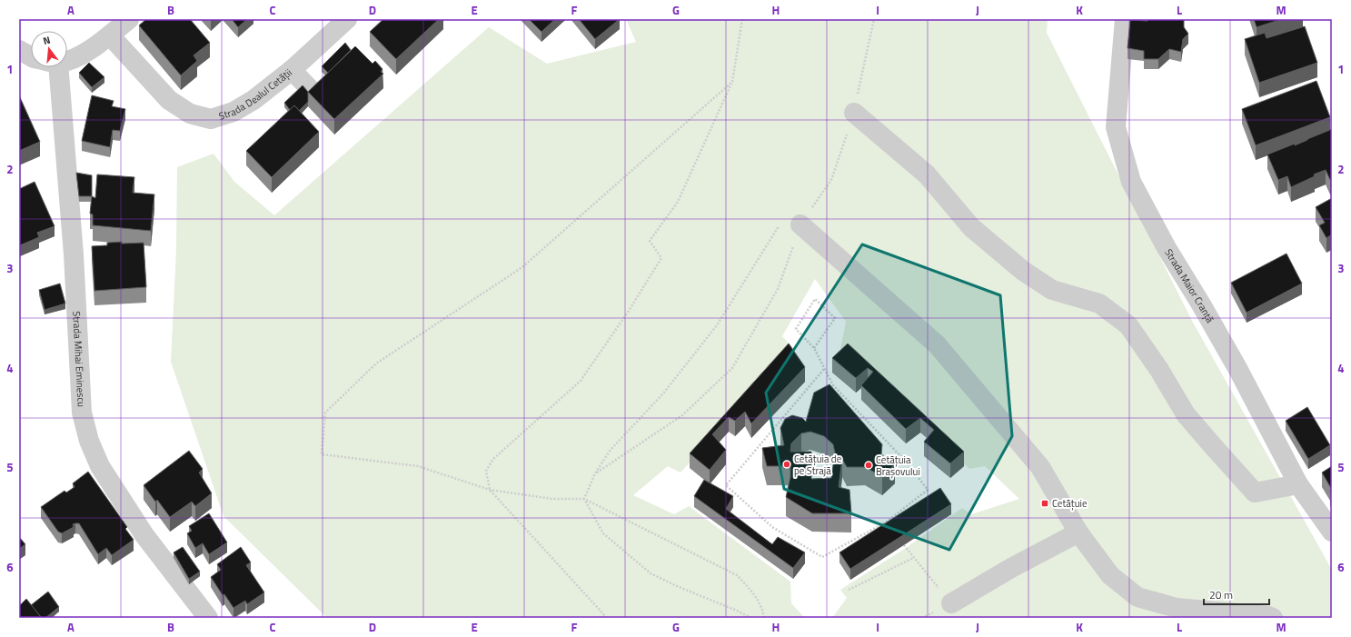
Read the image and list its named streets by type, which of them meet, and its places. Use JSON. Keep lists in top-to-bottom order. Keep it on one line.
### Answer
{"streets":{"street":["Strada Dealul Cetății","Strada Maior Cranță","Strada Mihai Eminescu"]},"places":{"other":["Cetățuia de pe Strajă","Cetățuia Brașovului"],"transit":["Cetățuie"]},"scale_bar":"20 m","north":"top","grid":{"columns":["A","B","C","D","E","F","G","H","I","J","K","L","M"],"rows":["1","2","3","4","5","6"]}}
